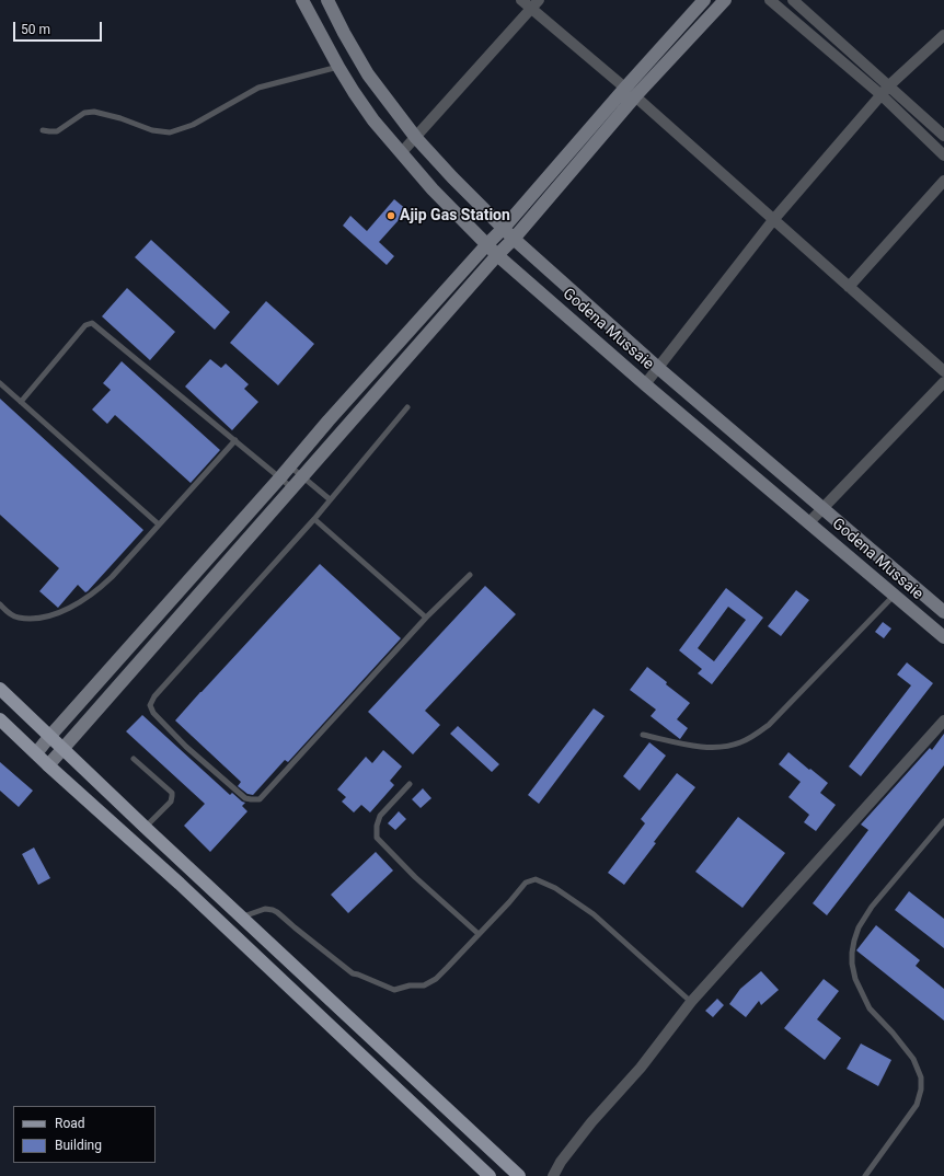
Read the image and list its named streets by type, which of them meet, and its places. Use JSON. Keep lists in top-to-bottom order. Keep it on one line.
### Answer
{"streets":{"street":["Godena Mussaie"]},"places":["Ajip Gas Station"],"legend":["Road","Building"],"scale_bar":"50 m"}
